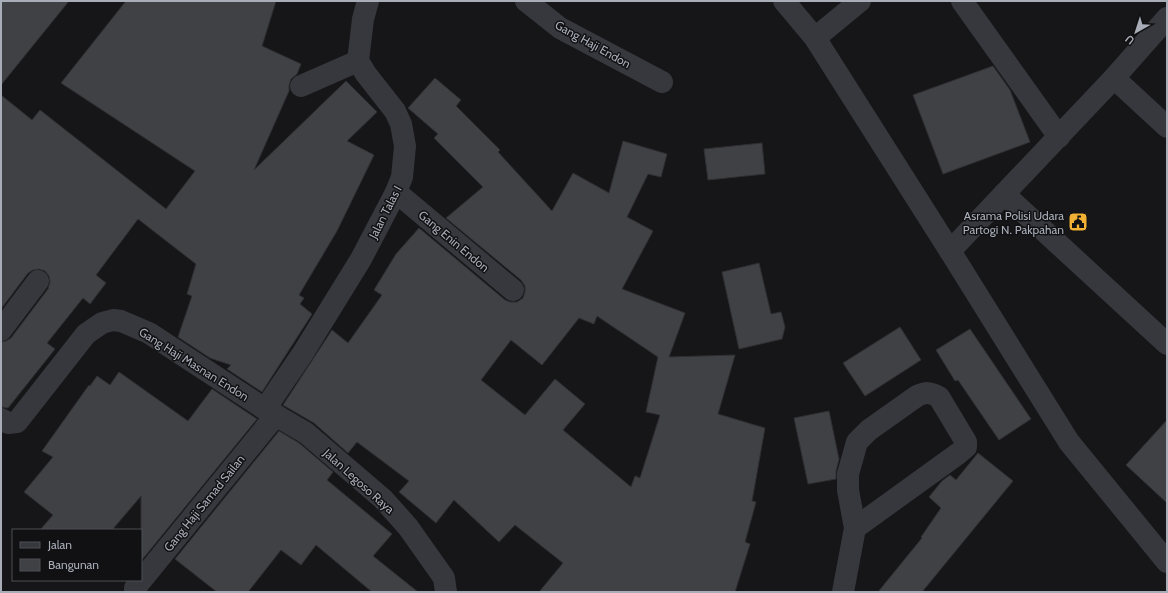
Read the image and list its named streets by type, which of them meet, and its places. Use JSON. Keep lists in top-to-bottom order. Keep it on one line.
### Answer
{"streets":{"street":["Gang Haji Endon","Jalan Talas I","Gang Enin Endon","Gang Haji Masnan Endon","Jalan Legoso Raya","Gang Haji Samad Sailan"]},"crossings":[["Jalan Talas I","Gang Enin Endon"],["Jalan Talas I","Gang Haji Masnan Endon"],["Jalan Talas I","Jalan Legoso Raya"],["Jalan Talas I","Gang Haji Samad Sailan"],["Gang Haji Masnan Endon","Jalan Legoso Raya"],["Gang Haji Masnan Endon","Gang Haji Samad Sailan"],["Jalan Legoso Raya","Gang Haji Samad Sailan"]],"places":{"public building":["Asrama Polisi Udara Partogi N. Pakpahan"]},"legend":["Jalan","Bangunan"],"north":"bottom left"}
